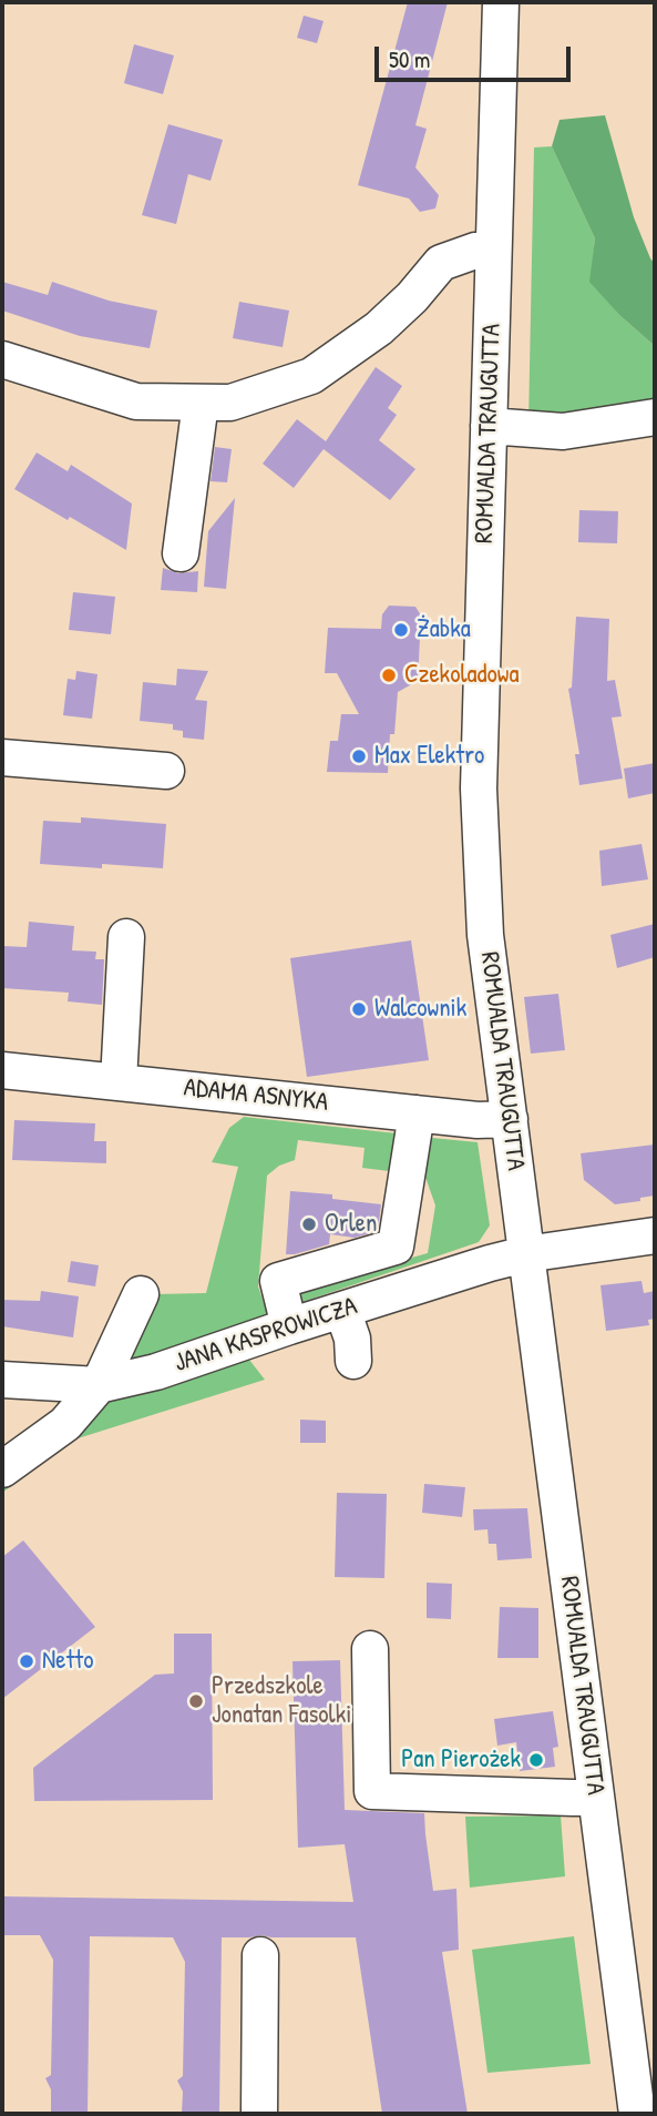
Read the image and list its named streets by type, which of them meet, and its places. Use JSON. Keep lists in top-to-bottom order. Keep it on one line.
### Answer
{"streets":{"street":["ROMUALDA TRAUGUTTA","ADAMA ASNYKA","JANA KASPROWICZA"]},"crossings":[["ROMUALDA TRAUGUTTA","ADAMA ASNYKA"],["ROMUALDA TRAUGUTTA","JANA KASPROWICZA"]],"places":["Żabka","Czekoladowa","Max Elektro","Walcownik","Orlen","Netto","Przedszkole Jonatan Fasolki","Pan Pierożek"],"scale_bar":"50 m"}
